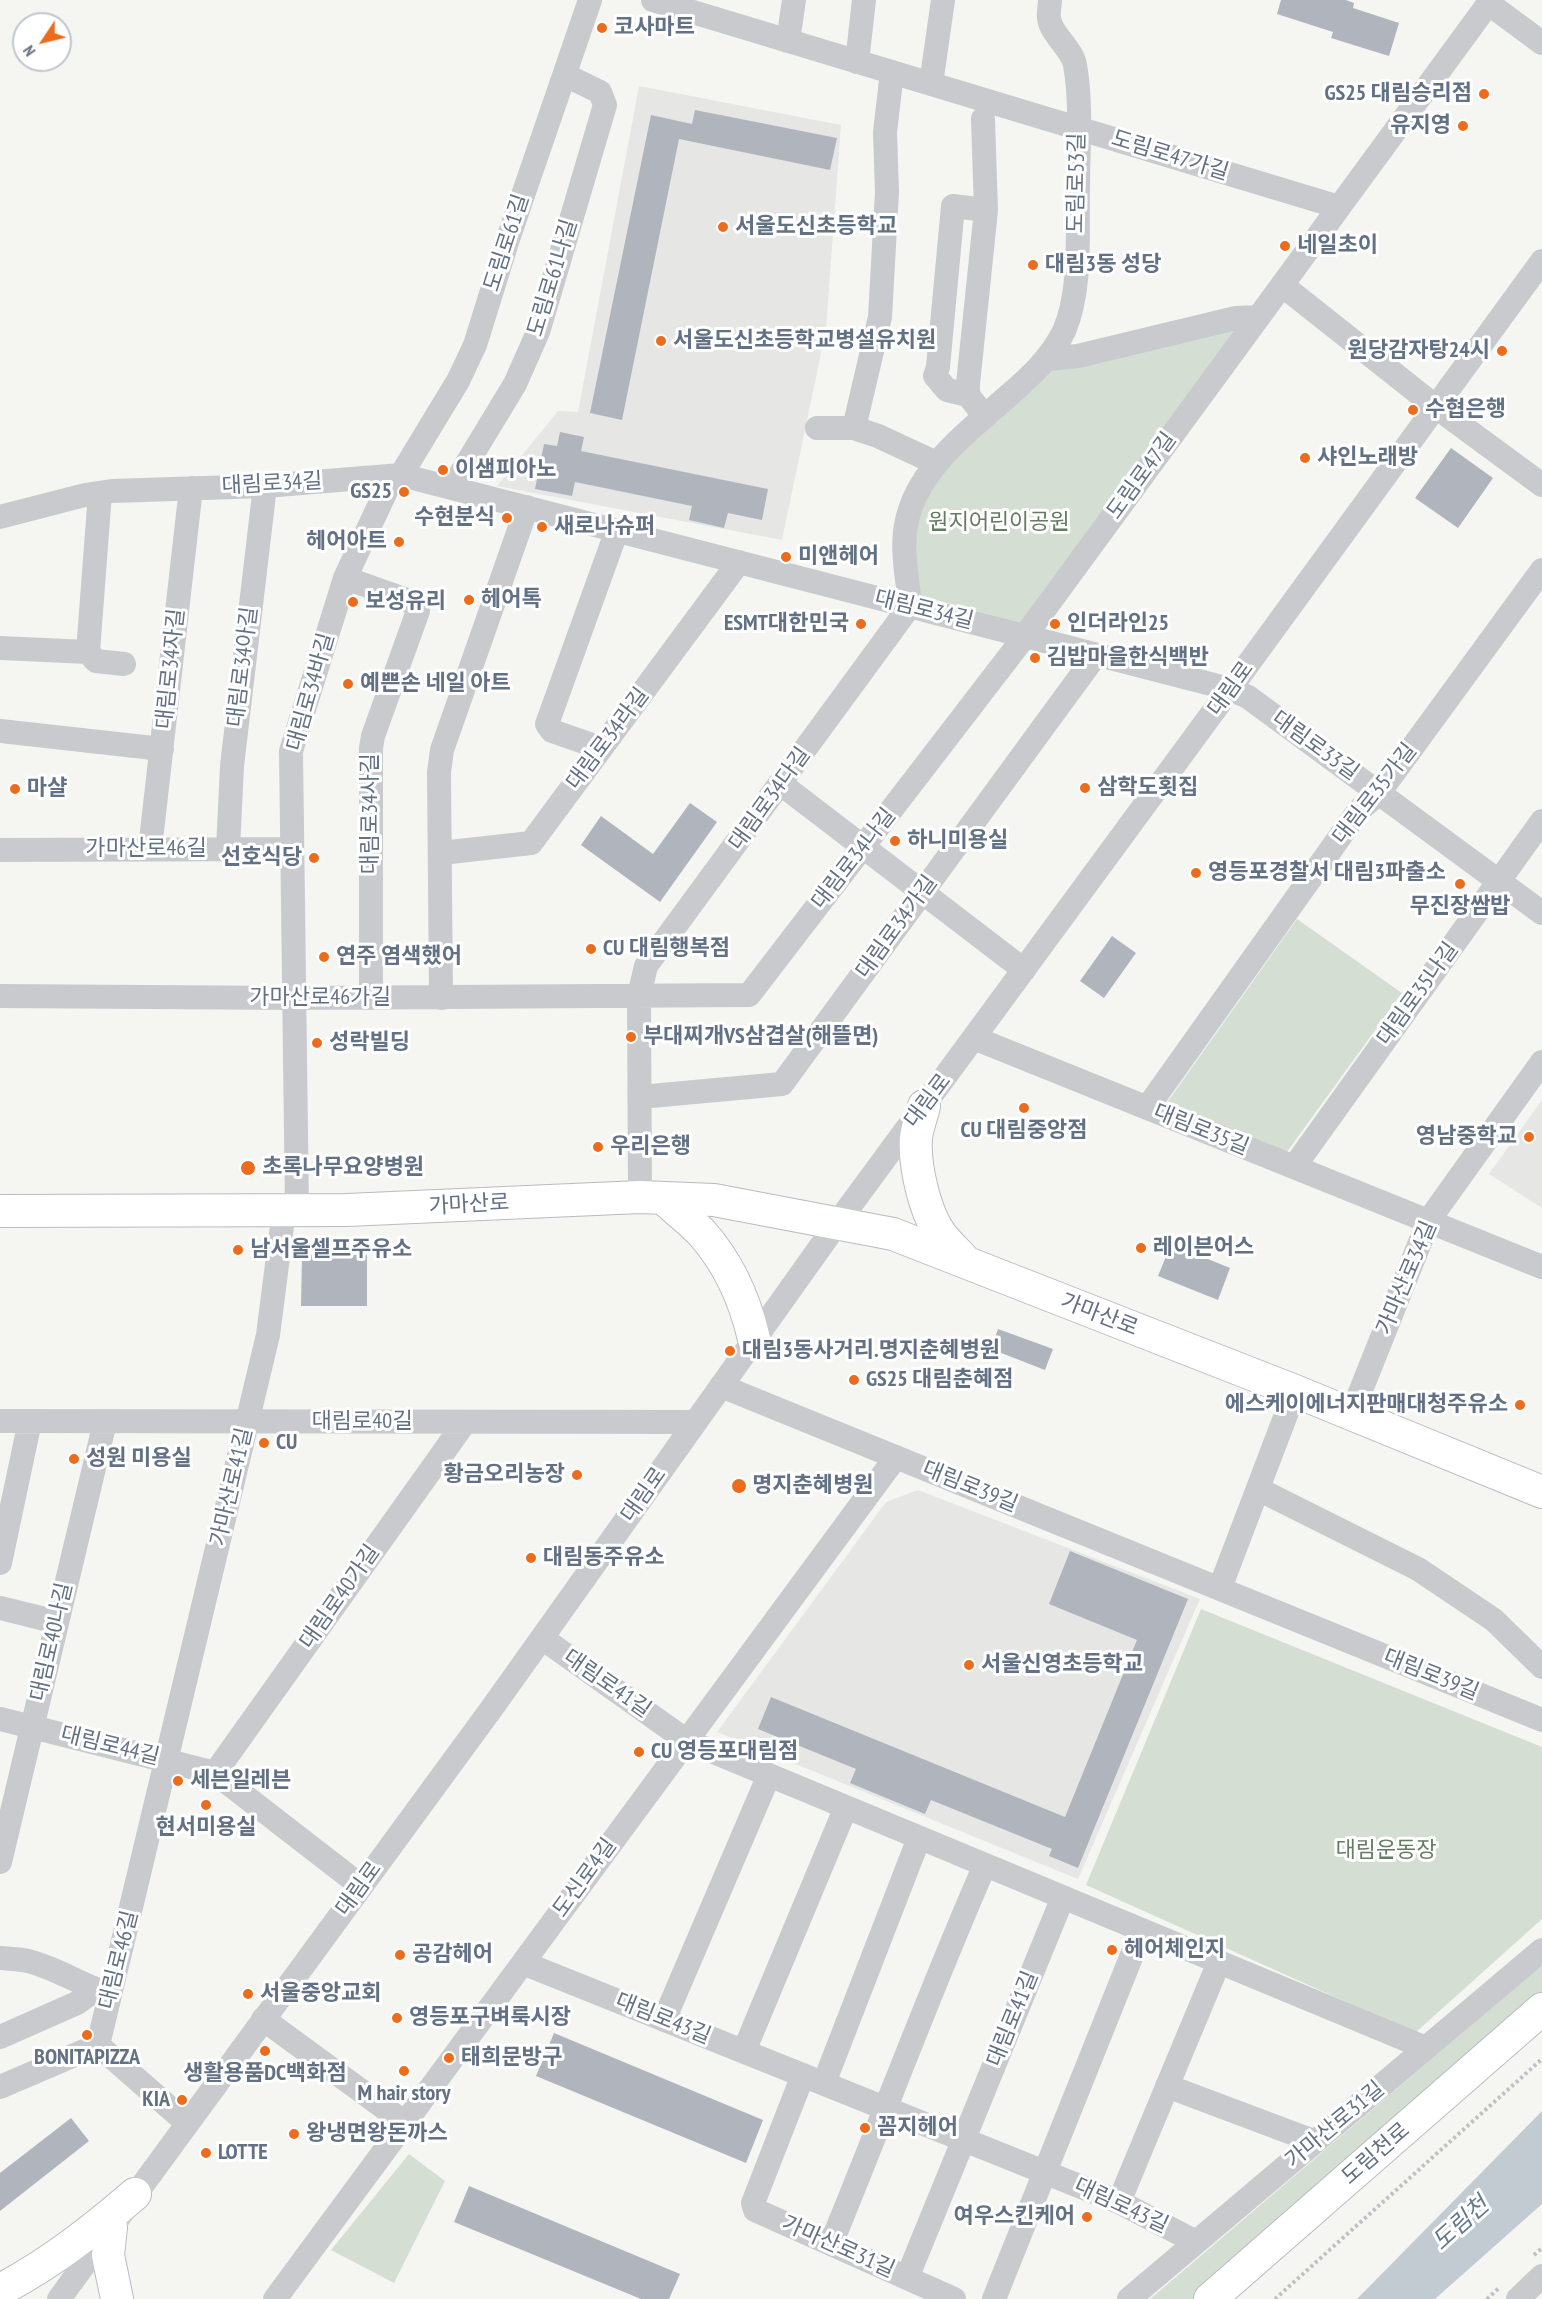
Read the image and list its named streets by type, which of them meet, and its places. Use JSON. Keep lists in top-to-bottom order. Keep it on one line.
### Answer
{"streets":{"main road":["가마산로","도림천로"],"street":["도림로47가길","도림로53길","도림로61길","도림로61나길","도림로47길","대림로34길","대림로34아길","대림로34자길","대림로","대림로34바길","대림로34라길","대림로33길","대림로35가길","대림로34다길","대림로34사길","가마산로46길","대림로34나길","대림로34가길","대림로35나길","가마산로46가길","대림로35길","가마산로34길","대림로40길","가마산로41길","대림로39길","대림로40가길","대림로40나길","대림로41길","대림로44길","도신로4길","대림로46길","대림로43길","가마산로31길"]},"crossings":[["도림로47가길","도림로53길"],["도림로47가길","도림로47길"],["도림로53길","대림로34길"],["도림로53길","대림로34다길"],["도림로61길","도림로61나길"],["도림로61길","대림로34길"],["도림로61길","대림로34바길"],["도림로61나길","대림로34길"],["도림로47길","대림로34길"],["도림로47길","대림로34나길"],["대림로34길","대림로34아길"],["대림로34길","대림로34자길"],["대림로34길","대림로"],["대림로34길","대림로34바길"],["대림로34길","대림로34라길"],["대림로34길","대림로33길"],["대림로34길","대림로34다길"],["대림로34길","대림로34나길"],["대림로34길","대림로34가길"],["대림로34아길","가마산로46길"],["대림로34자길","가마산로46길"],["대림로","대림로33길"],["대림로","대림로35길"],["대림로","가마산로"],["대림로","대림로40길"],["대림로","대림로39길"],["대림로","대림로41길"],["대림로","대림로44길"],["대림로34바길","대림로34사길"],["대림로34바길","가마산로46길"],["대림로34바길","가마산로46가길"],["대림로33길","대림로35가길"],["대림로33길","대림로35나길"],["대림로35가길","대림로35길"],["대림로34다길","대림로34나길"],["대림로34다길","가마산로46가길"],["대림로34사길","가마산로46가길"],["대림로34나길","가마산로46가길"],["대림로35나길","대림로35길"],["대림로35길","가마산로34길"],["가마산로","가마산로34길"],["가마산로","가마산로41길"],["대림로40길","가마산로41길"],["대림로40길","대림로40가길"],["대림로40길","대림로40나길"],["가마산로41길","대림로44길"],["가마산로41길","대림로46길"],["대림로39길","도신로4길"],["대림로40가길","대림로44길"],["대림로40나길","대림로44길"],["대림로41길","도신로4길"],["대림로41길","대림로43길"],["대림로41길","가마산로31길"],["대림로44길","대림로46길"],["도신로4길","대림로43길"],["대림로43길","가마산로31길"]],"water":["도림천"],"parks":["원지어린이공원","대림운동장"],"places":["코사마트","GS25 대림승리점","유지영","서울도신초등학교","네일초이","대림3동 성당","서울도신초등학교병설유치원","원당감자탕24시","수협은행","샤인노래방","이샘피아노","GS25","수현분식","새로나슈퍼","헤어아트","미앤헤어","헤어톡","보성유리","ESMT대한민국","인더라인25","김밥마을한식백반","예쁜손 네일 아트","삼학도횟집","마샬","하니미용실","선호식당","영등포경찰서 대림3파출소","무진장쌈밥","CU 대림행복점","연주 염색했어","부대찌개VS삼겹살(해뜰면)","성락빌딩","CU 대림중앙점","영남중학교","우리은행","초록나무요양병원","레이븐어스","남서울셀프주유소","대림3동사거리.명지춘혜병원","GS25 대림춘혜점","에스케이에너지판매대청주유소","CU","성원 미용실","황금오리농장","명지춘혜병원","대림동주유소","서울신영초등학교","CU 영등포대림점","세븐일레븐","현서미용실","헤어체인지","공감헤어","서울중앙교회","영등포구벼룩시장","BONITAPIZZA","생활용품DC백화점","태희문방구","M hair story","KIA","꼼지헤어","왕냉면왕돈까스","LOTTE","여우스킨케어"],"north":"bottom left"}
